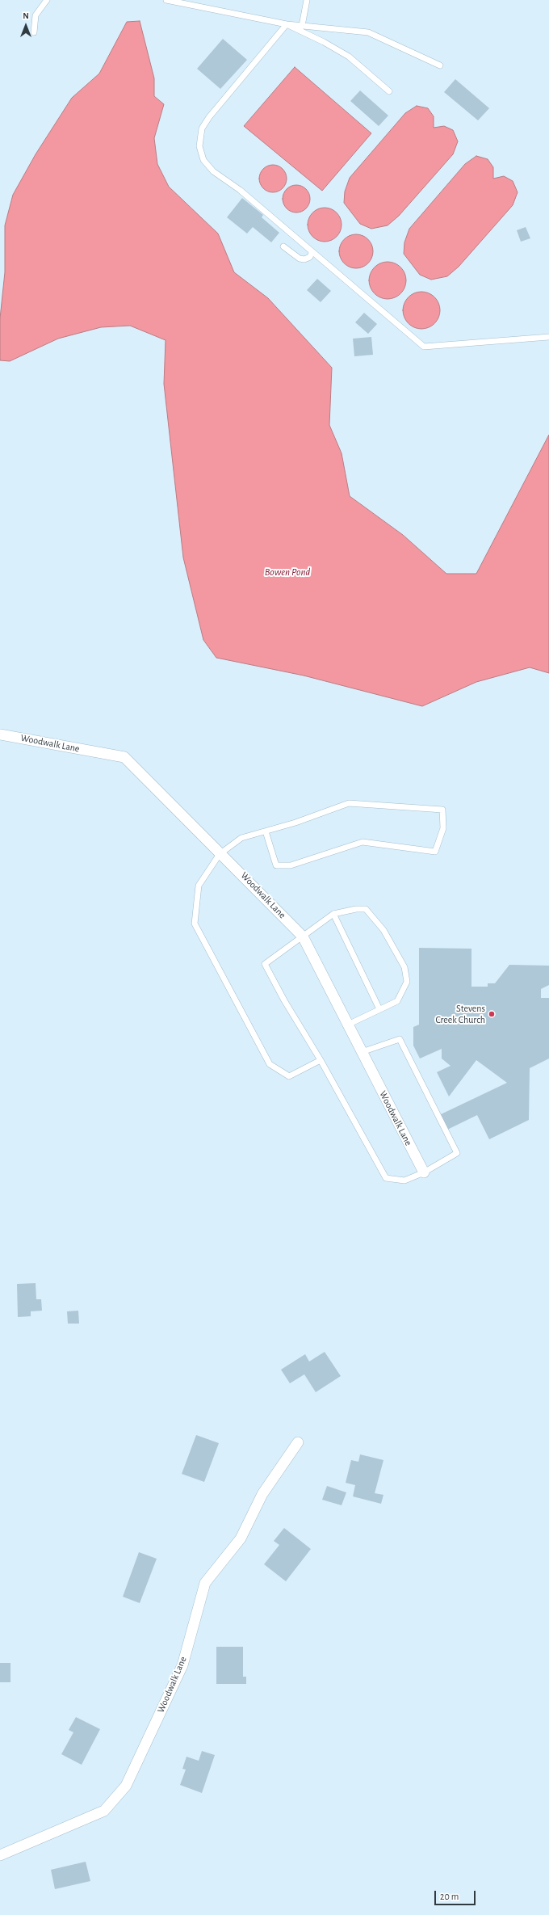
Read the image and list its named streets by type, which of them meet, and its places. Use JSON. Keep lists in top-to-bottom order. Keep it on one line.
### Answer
{"streets":{"street":["Woodwalk Lane"]},"water":["Bowen Pond"],"places":["Stevens Creek Church"],"scale_bar":"20 m","north":"top"}
